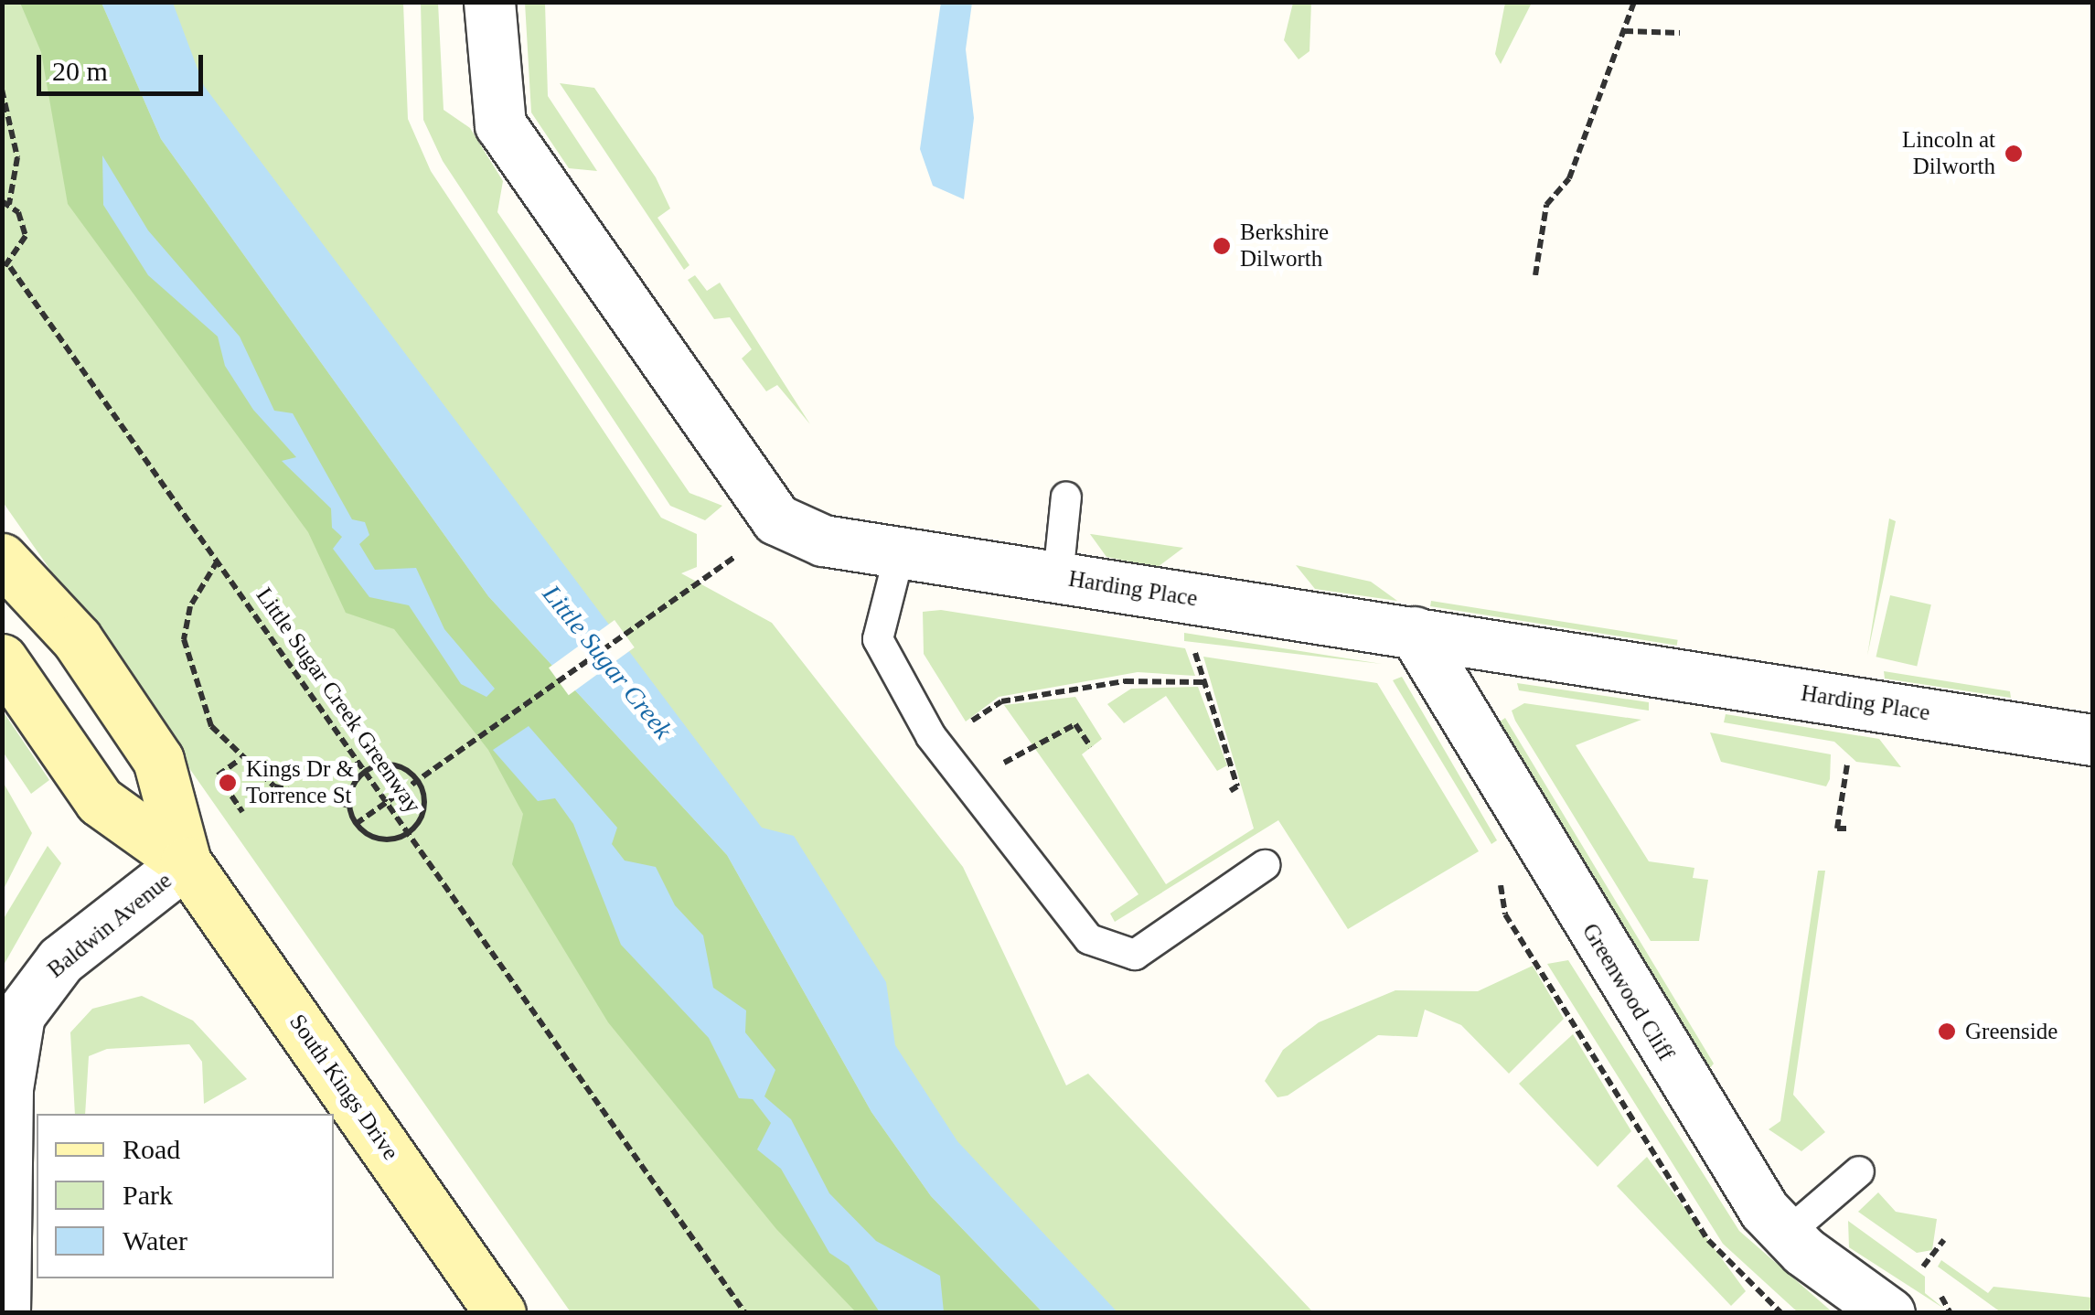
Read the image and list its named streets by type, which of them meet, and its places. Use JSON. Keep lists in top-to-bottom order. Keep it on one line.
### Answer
{"streets":{"main road":["South Kings Drive"],"street":["Harding Place","Baldwin Avenue","Greenwood Cliff"],"path":["Little Sugar Creek Greenway"]},"crossings":[["Harding Place","Greenwood Cliff"],["Baldwin Avenue","South Kings Drive"]],"water":["Little Sugar Creek"],"places":["Lincoln at Dilworth","Berkshire Dilworth","Kings Dr & Torrence St","Greenside"],"legend":["Road","Park","Water"],"scale_bar":"20 m"}
